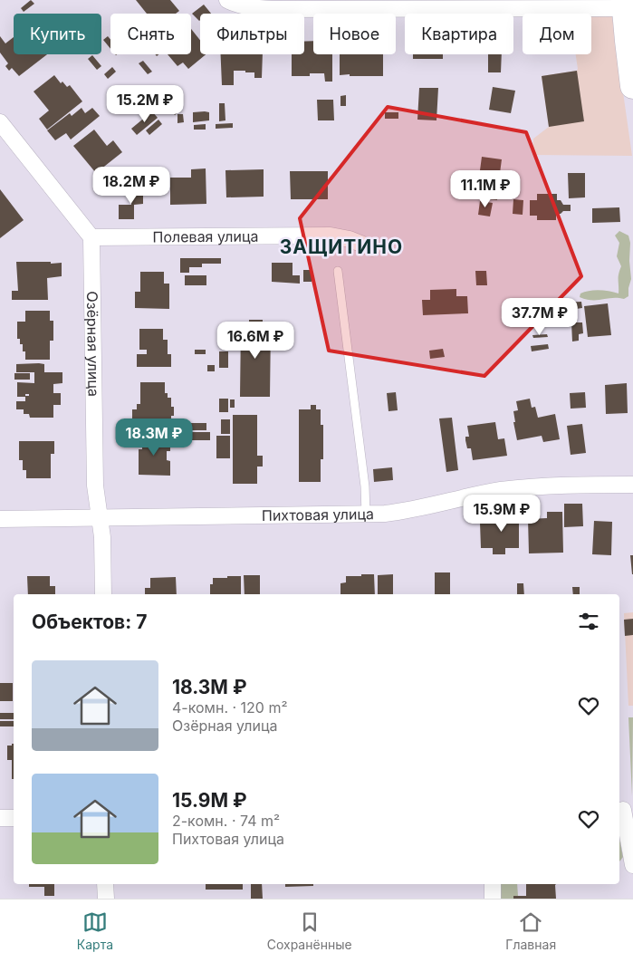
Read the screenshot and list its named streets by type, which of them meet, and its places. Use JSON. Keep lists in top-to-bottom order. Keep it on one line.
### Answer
{"streets":{"street":["Полевая улица","Озёрная улица","Пихтовая улица"]},"crossings":[["Полевая улица","Озёрная улица"],["Озёрная улица","Пихтовая улица"]],"districts":["ЗАЩИТИНО"],"page":{"chip":["Купить","Снять","Фильтры","Новое","Квартира","Дом"],"price":["15.2M ₽","18.2M ₽","11.1M ₽","37.7M ₽","16.6M ₽","18.3M ₽","15.9M ₽"],"heading":"Объектов: 7","list":[{"name":"18.3M ₽","note":"4-комн. · 120 m² · Озёрная улица"},{"name":"15.9M ₽","note":"2-комн. · 74 m² · Пихтовая улица"}],"tabs":["Карта","Сохранённые","Главная"]}}
